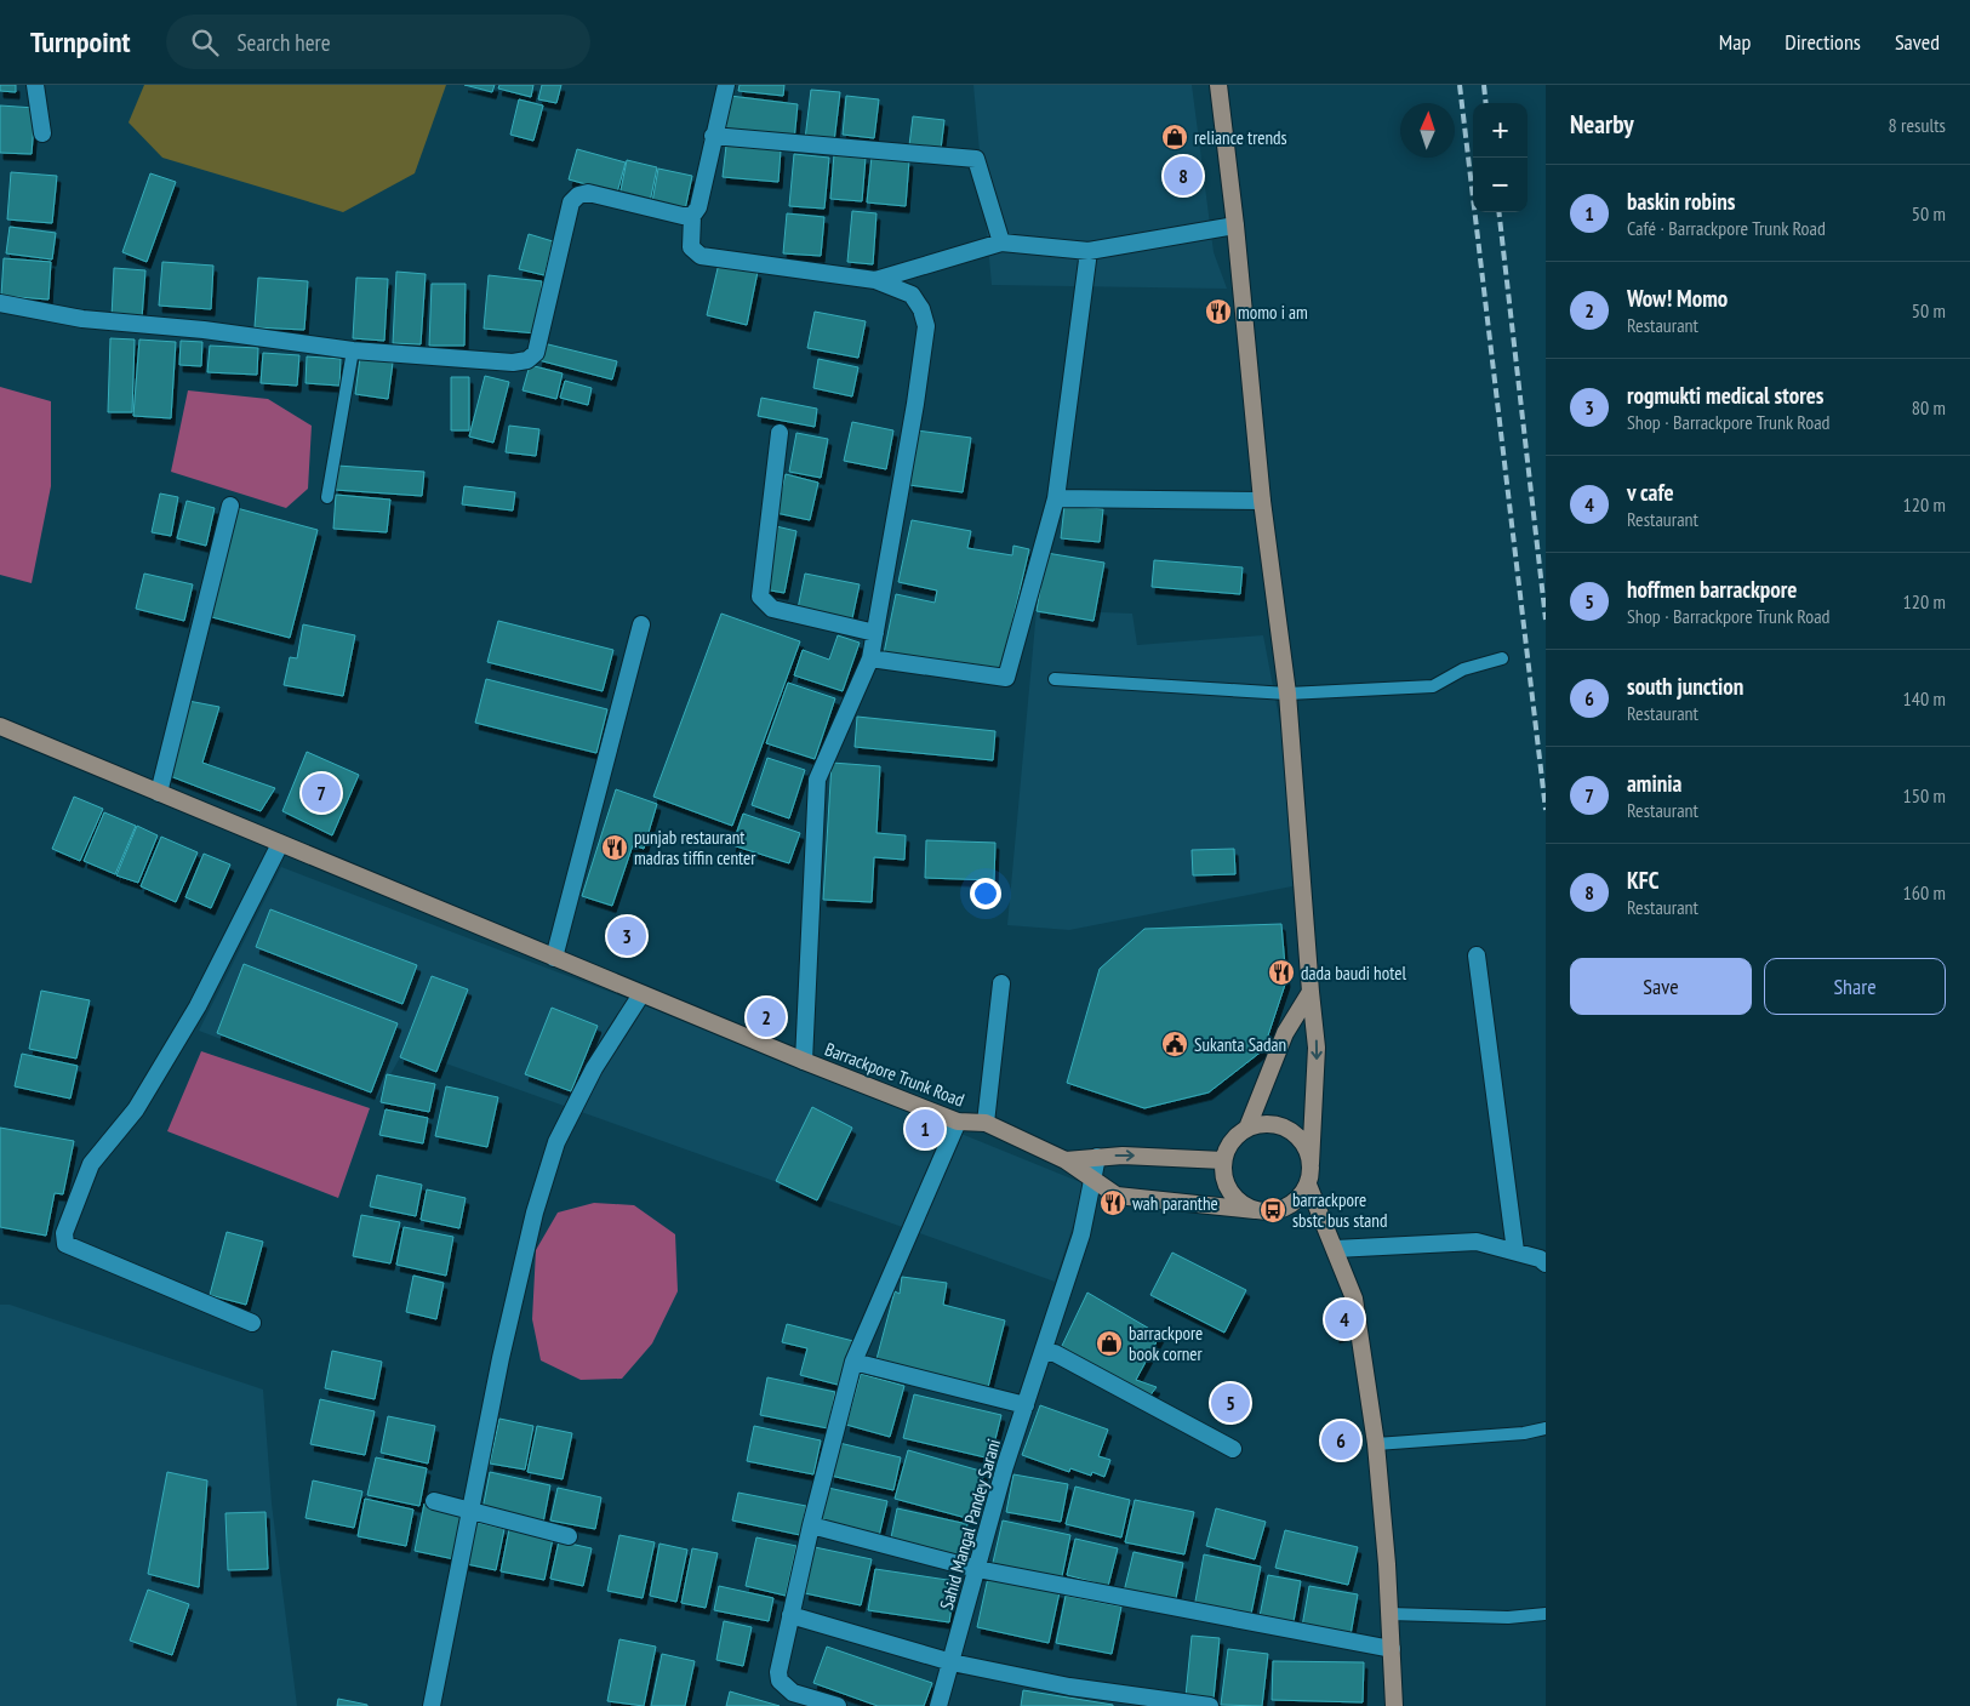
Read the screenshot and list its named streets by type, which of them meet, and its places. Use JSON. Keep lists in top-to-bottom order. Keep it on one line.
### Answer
{"streets":{"main road":["Barrackpore Trunk Road"],"street":["Sahid Mangal Pandey Sarani"]},"crossings":[["Barrackpore Trunk Road","Sahid Mangal Pandey Sarani"]],"places":{"shop":["reliance trends","barrackpore book corner"],"restaurant":["momo i am","punjab restaurant madras tiffin center","dada baudi hotel","wah paranthe"],"public building":["Sukanta Sadan"],"bus stop":["barrackpore sbstc bus stand"]},"north":"top","page":{"header":"Turnpoint","search":"Search here","nav":["Map","Directions","Saved"],"heading":["Nearby","8 results"],"map_buttons":["+","−"],"pins":["8","7","3","2","1","4","5","6"],"list":[{"mark":"1","name":"baskin robins","note":"Café · Barrackpore Trunk Road","value":"50 m"},{"mark":"2","name":"Wow! Momo","note":"Restaurant","value":"50 m"},{"mark":"3","name":"rogmukti medical stores","note":"Shop · Barrackpore Trunk Road","value":"80 m"},{"mark":"4","name":"v cafe","note":"Restaurant","value":"120 m"},{"mark":"5","name":"hoffmen barrackpore","note":"Shop · Barrackpore Trunk Road","value":"120 m"},{"mark":"6","name":"south junction","note":"Restaurant","value":"140 m"},{"mark":"7","name":"aminia","note":"Restaurant","value":"150 m"},{"mark":"8","name":"KFC","note":"Restaurant","value":"160 m"}],"buttons":["Save","Share"]}}
